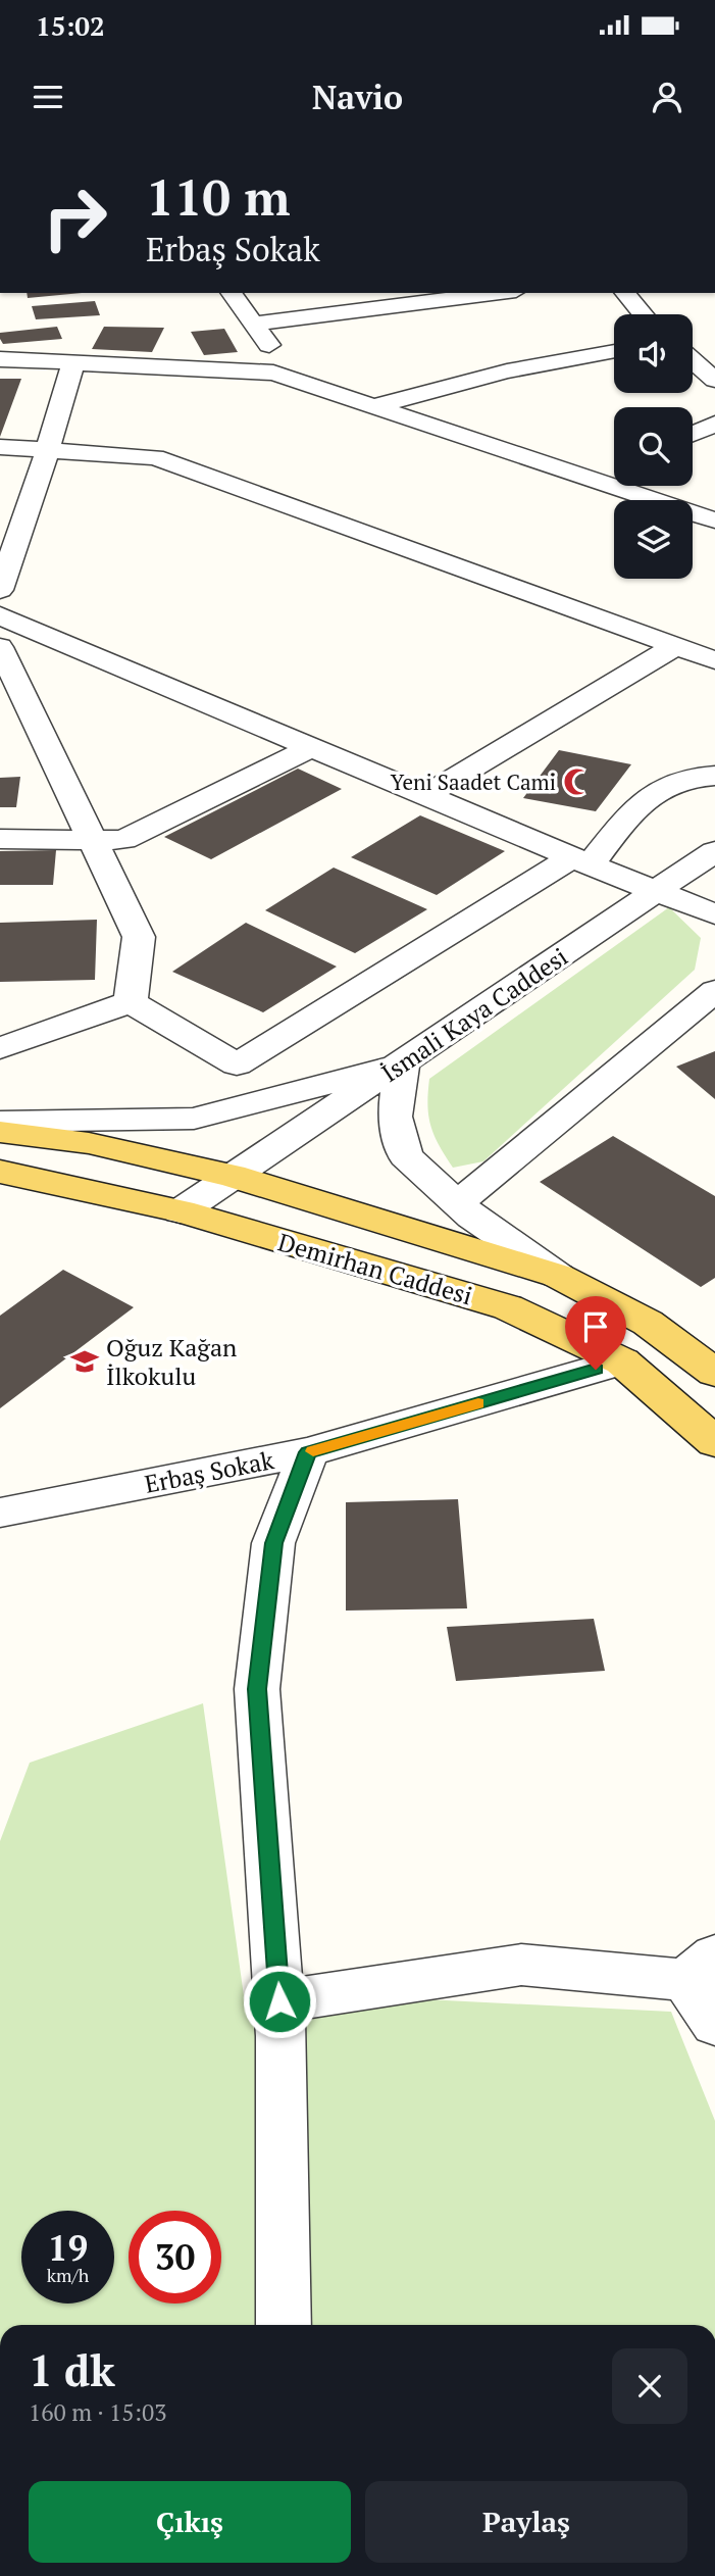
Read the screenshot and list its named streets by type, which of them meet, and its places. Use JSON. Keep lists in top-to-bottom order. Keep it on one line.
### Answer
{"streets":{"main road":["Demirhan Caddesi"],"street":["İsmali Kaya Caddesi","Erbaş Sokak"]},"crossings":[["İsmali Kaya Caddesi","Demirhan Caddesi"],["Demirhan Caddesi","Erbaş Sokak"]],"places":{"mosque":["Yeni Saadet Cami"],"school or university":["Oğuz Kağan İlkokulu"]},"page":{"status":"15:02","header":"Navio","turn":["110 m","Erbaş Sokak"],"speed":"19 km/h","limit":"30","heading":["1 dk","160 m · 15:03"],"buttons":["Çıkış","Paylaş"]}}
